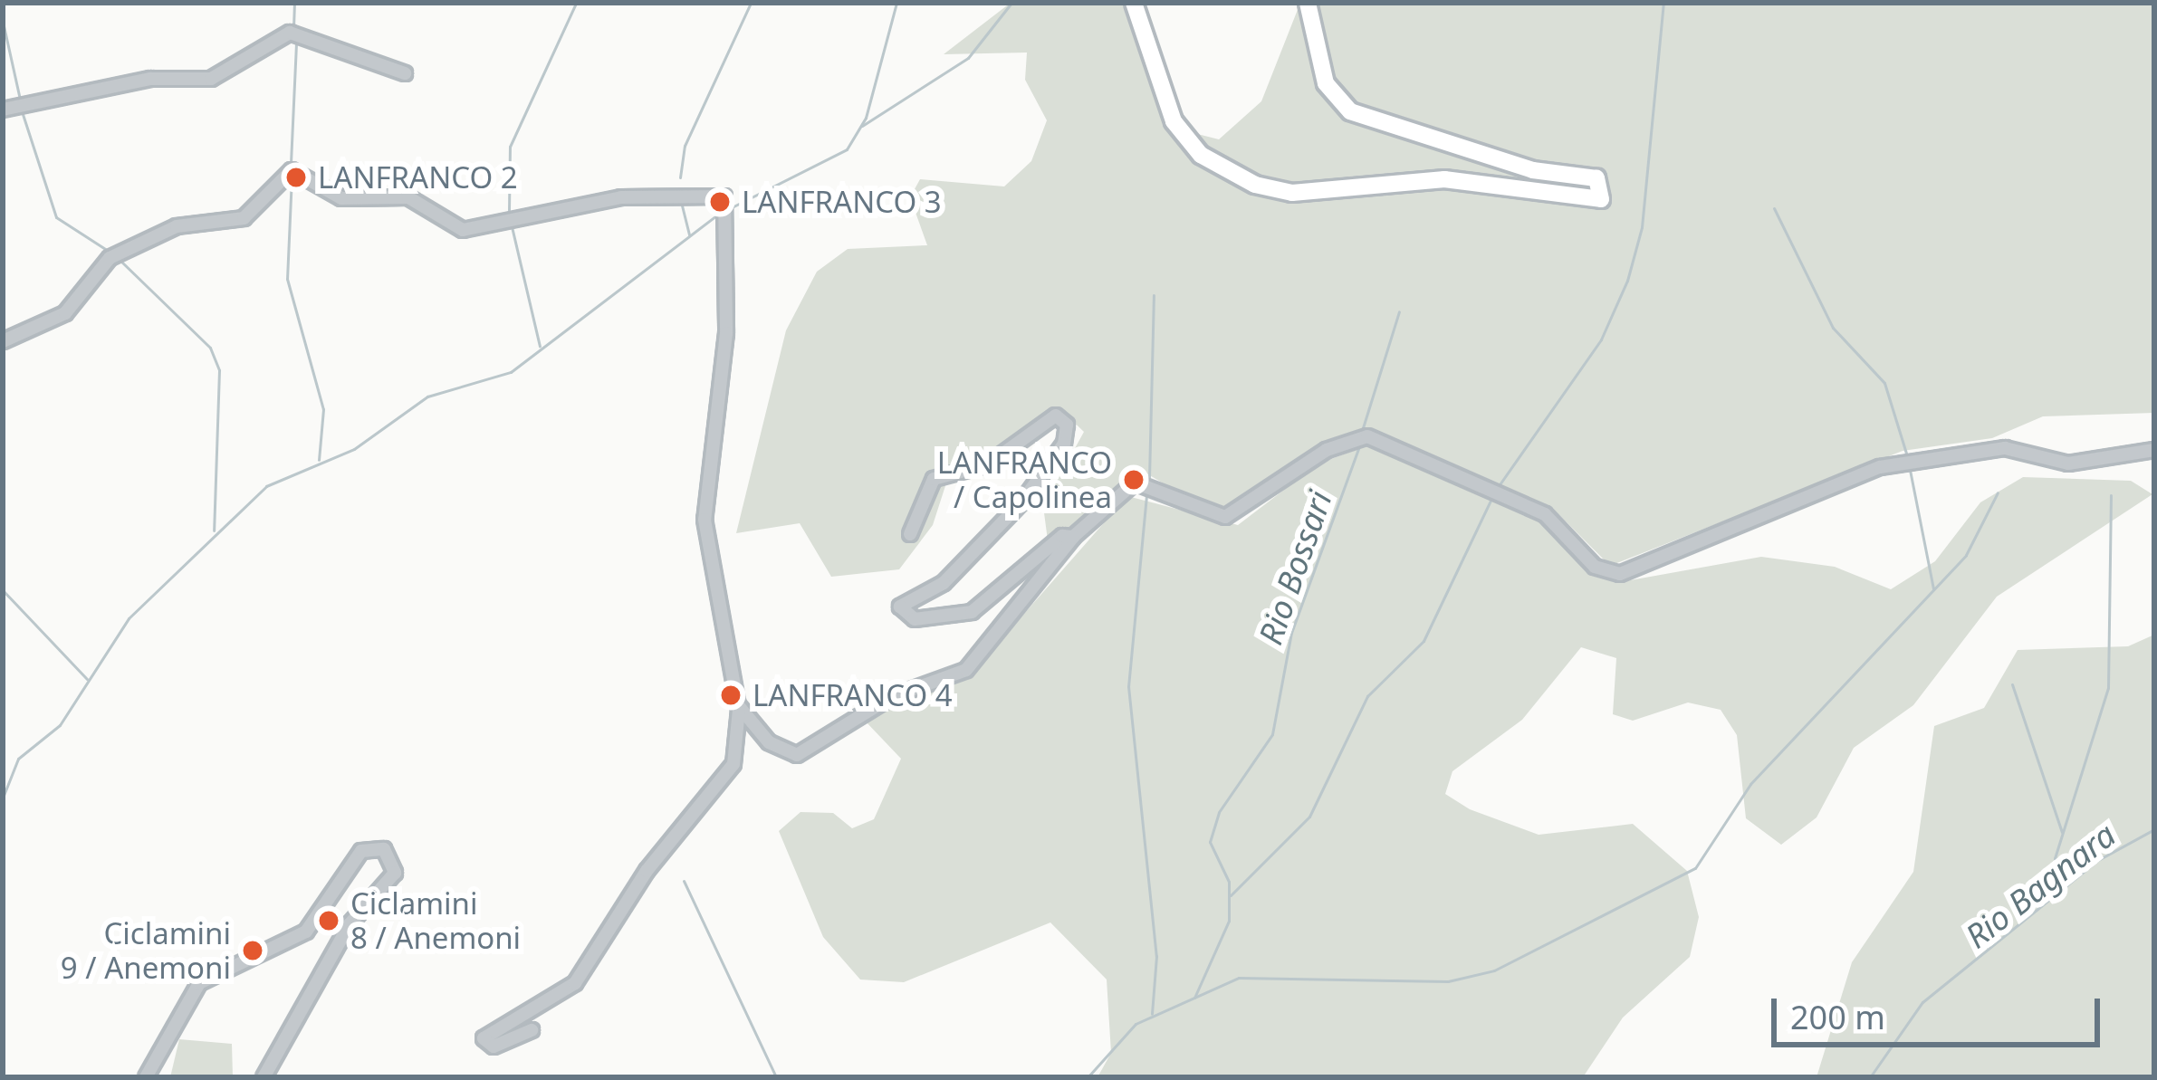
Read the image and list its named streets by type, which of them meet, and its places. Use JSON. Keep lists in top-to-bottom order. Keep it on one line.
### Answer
{"water":["Rio Bossari","Rio Bagnara"],"places":["LANFRANCO 2","LANFRANCO 3","LANFRANCO / Capolinea","LANFRANCO 4","Ciclamini 8 / Anemoni","Ciclamini 9 / Anemoni"],"scale_bar":"200 m"}
